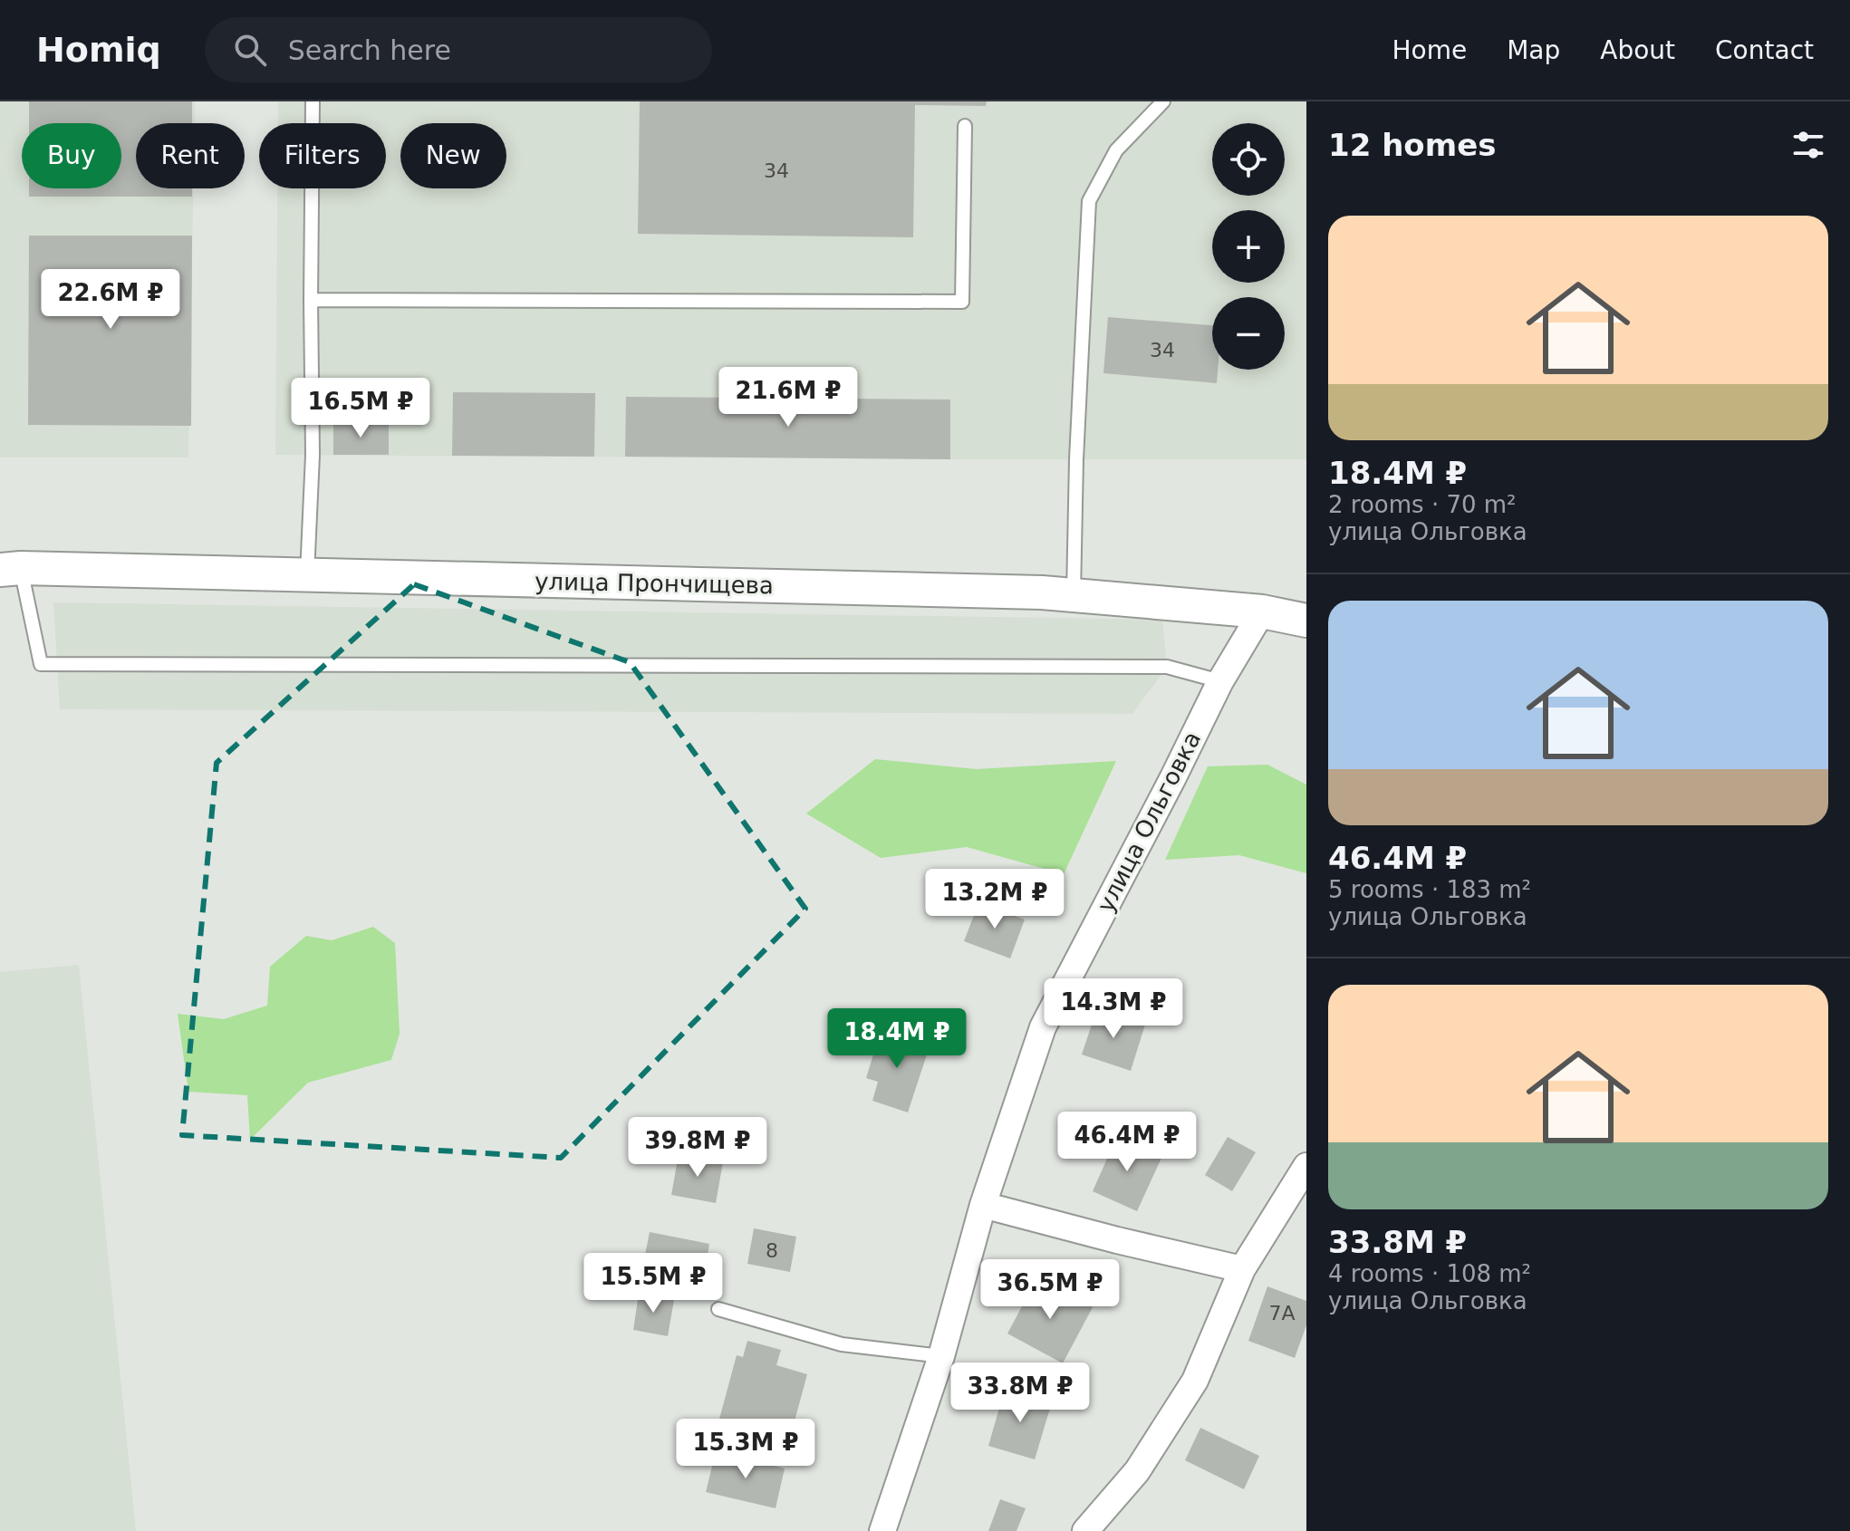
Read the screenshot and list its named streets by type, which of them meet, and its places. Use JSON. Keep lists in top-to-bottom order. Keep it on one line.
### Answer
{"streets":{"street":["улица Прончищева","улица Ольговка"]},"crossings":[["улица Прончищева","улица Ольговка"]],"house_numbers":["34","34","8","7А"],"page":{"header":"Homiq","search":"Search here","nav":["Home","Map","About","Contact"],"heading":"12 homes","map_buttons":["+","−"],"chip":["Buy","Rent","Filters","New"],"list":[{"name":"18.4M ₽","note":"2 rooms · 70 m² · улица Ольговка"},{"name":"46.4M ₽","note":"5 rooms · 183 m² · улица Ольговка"},{"name":"33.8M ₽","note":"4 rooms · 108 m² · улица Ольговка"}],"price":["22.6M ₽","21.6M ₽","16.5M ₽","13.2M ₽","14.3M ₽","18.4M ₽","46.4M ₽","39.8M ₽","15.5M ₽","36.5M ₽","33.8M ₽","15.3M ₽"]}}
